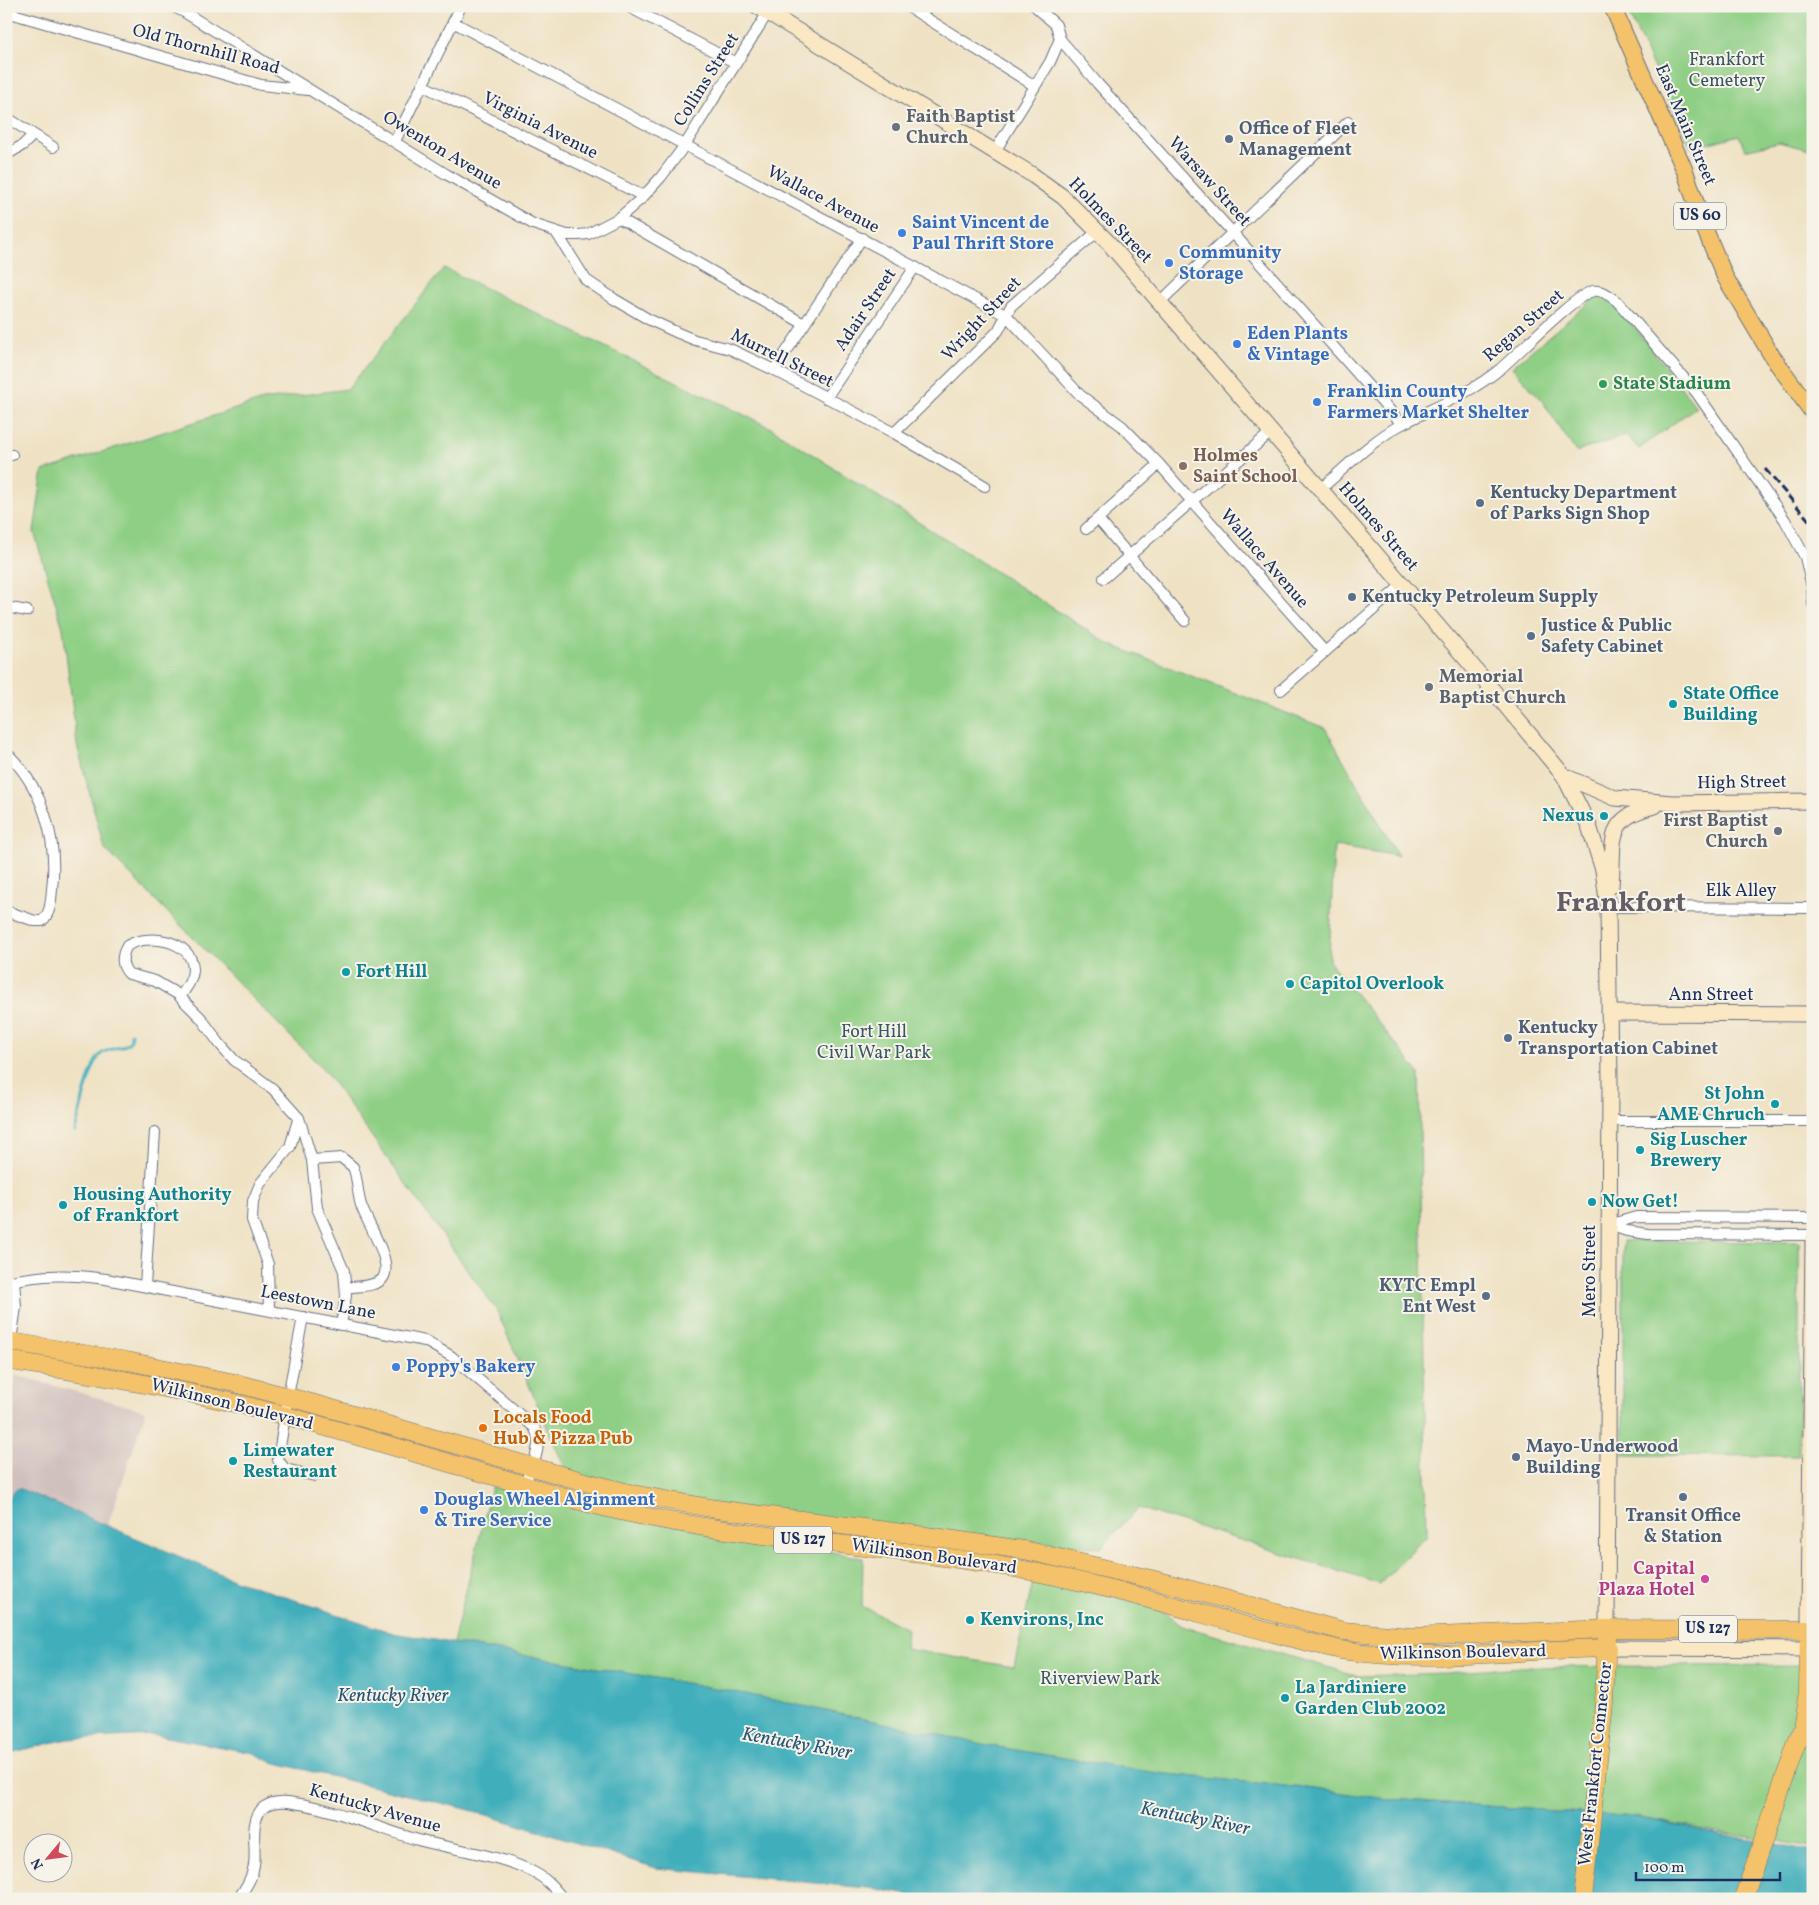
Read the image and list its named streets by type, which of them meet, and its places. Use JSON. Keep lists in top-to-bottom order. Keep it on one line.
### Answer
{"streets":{"highway":["Wilkinson Boulevard","US 127","West Frankfort Connector"],"main road":["East Main Street","US 60","Holmes Street","High Street","Ann Street","Mero Street"],"street":["Old Thornhill Road","Collins Street","Virginia Avenue","Owenton Avenue","Warsaw Street","Wallace Avenue","Adair Street","Wright Street","Regan Street","Murrell Street","Elk Alley","Leestown Lane","Kentucky Avenue"]},"crossings":[["Old Thornhill Road","Owenton Avenue"],["Collins Street","Owenton Avenue"],["Collins Street","Wallace Avenue"],["Collins Street","Holmes Street"],["Virginia Avenue","Owenton Avenue"],["Owenton Avenue","Wallace Avenue"],["Owenton Avenue","Murrell Street"],["Warsaw Street","Regan Street"],["Wallace Avenue","Adair Street"],["Wallace Avenue","Wright Street"],["Holmes Street","Wright Street"],["Holmes Street","Regan Street"],["Holmes Street","High Street"],["Holmes Street","Mero Street"],["Adair Street","Murrell Street"],["Wright Street","Murrell Street"],["High Street","Elk Alley"],["High Street","Mero Street"],["Elk Alley","Mero Street"],["Ann Street","Mero Street"],["Mero Street","Wilkinson Boulevard"],["Mero Street","West Frankfort Connector"],["Leestown Lane","Wilkinson Boulevard"],["Wilkinson Boulevard","West Frankfort Connector"]],"districts":["Frankfort"],"water":["Kentucky River"],"parks":["Frankfort Cemetery","Fort Hill Civil War Park","Riverview Park"],"places":["Faith Baptist Church","Office of Fleet Management","Saint Vincent de Paul Thrift Store","Community Storage","Eden Plants & Vintage","State Stadium","Franklin County Farmers Market Shelter","Holmes Saint School","Kentucky Department of Parks Sign Shop","Kentucky Petroleum Supply","Justice & Public Safety Cabinet","Memorial Baptist Church","State Office Building","Nexus","First Baptist Church","Fort Hill","Capitol Overlook","Kentucky Transportation Cabinet","St John AME Chruch","Sig Luscher Brewery","Now Get!","Housing Authority of Frankfort","KYTC Empl Ent West","Poppy's Bakery","Locals Food Hub & Pizza Pub","Mayo-Underwood Building","Limewater Restaurant","Transit Office & Station","Douglas Wheel Alginment & Tire Service","Capital Plaza Hotel","Kenvirons, Inc","La Jardiniere Garden Club 2002"],"scale_bar":"100 m","north":"bottom left"}
